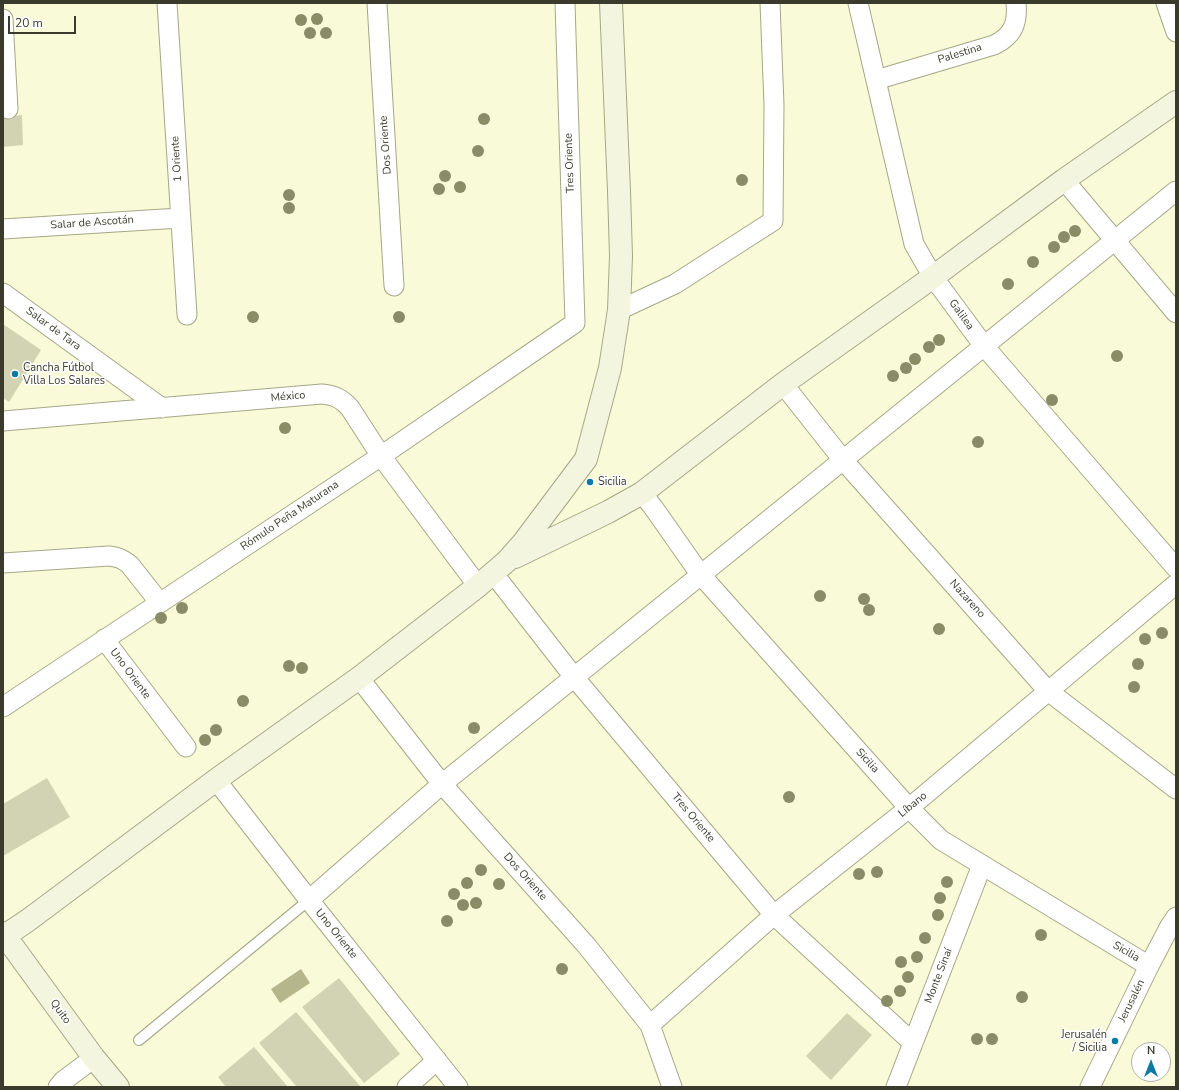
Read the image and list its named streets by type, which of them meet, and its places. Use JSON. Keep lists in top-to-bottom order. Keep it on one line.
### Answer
{"streets":{"main road":["Quito"],"street":["Palestina","Dos Oriente","1 Oriente","Tres Oriente","Salar de Ascotán","Galilea","Salar de Tara","México","Rómulo Peña Maturana","Nazareno","Uno Oriente","Sicilia","Líbano","Monte Sinaí","Jerusalén"]},"crossings":[["Palestina","Galilea"],["Dos Oriente","Líbano"],["1 Oriente","Salar de Ascotán"],["Tres Oriente","México"],["Tres Oriente","Rómulo Peña Maturana"],["Tres Oriente","Líbano"],["Tres Oriente","Monte Sinaí"],["Salar de Tara","México"],["México","Rómulo Peña Maturana"],["Rómulo Peña Maturana","Uno Oriente"],["Nazareno","Líbano"],["Sicilia","Líbano"],["Sicilia","Monte Sinaí"],["Sicilia","Jerusalén"]],"places":["Cancha Fútbol Villa Los Salares","Sicilia","Jerusalén / Sicilia"],"scale_bar":"20 m","north":"top"}
